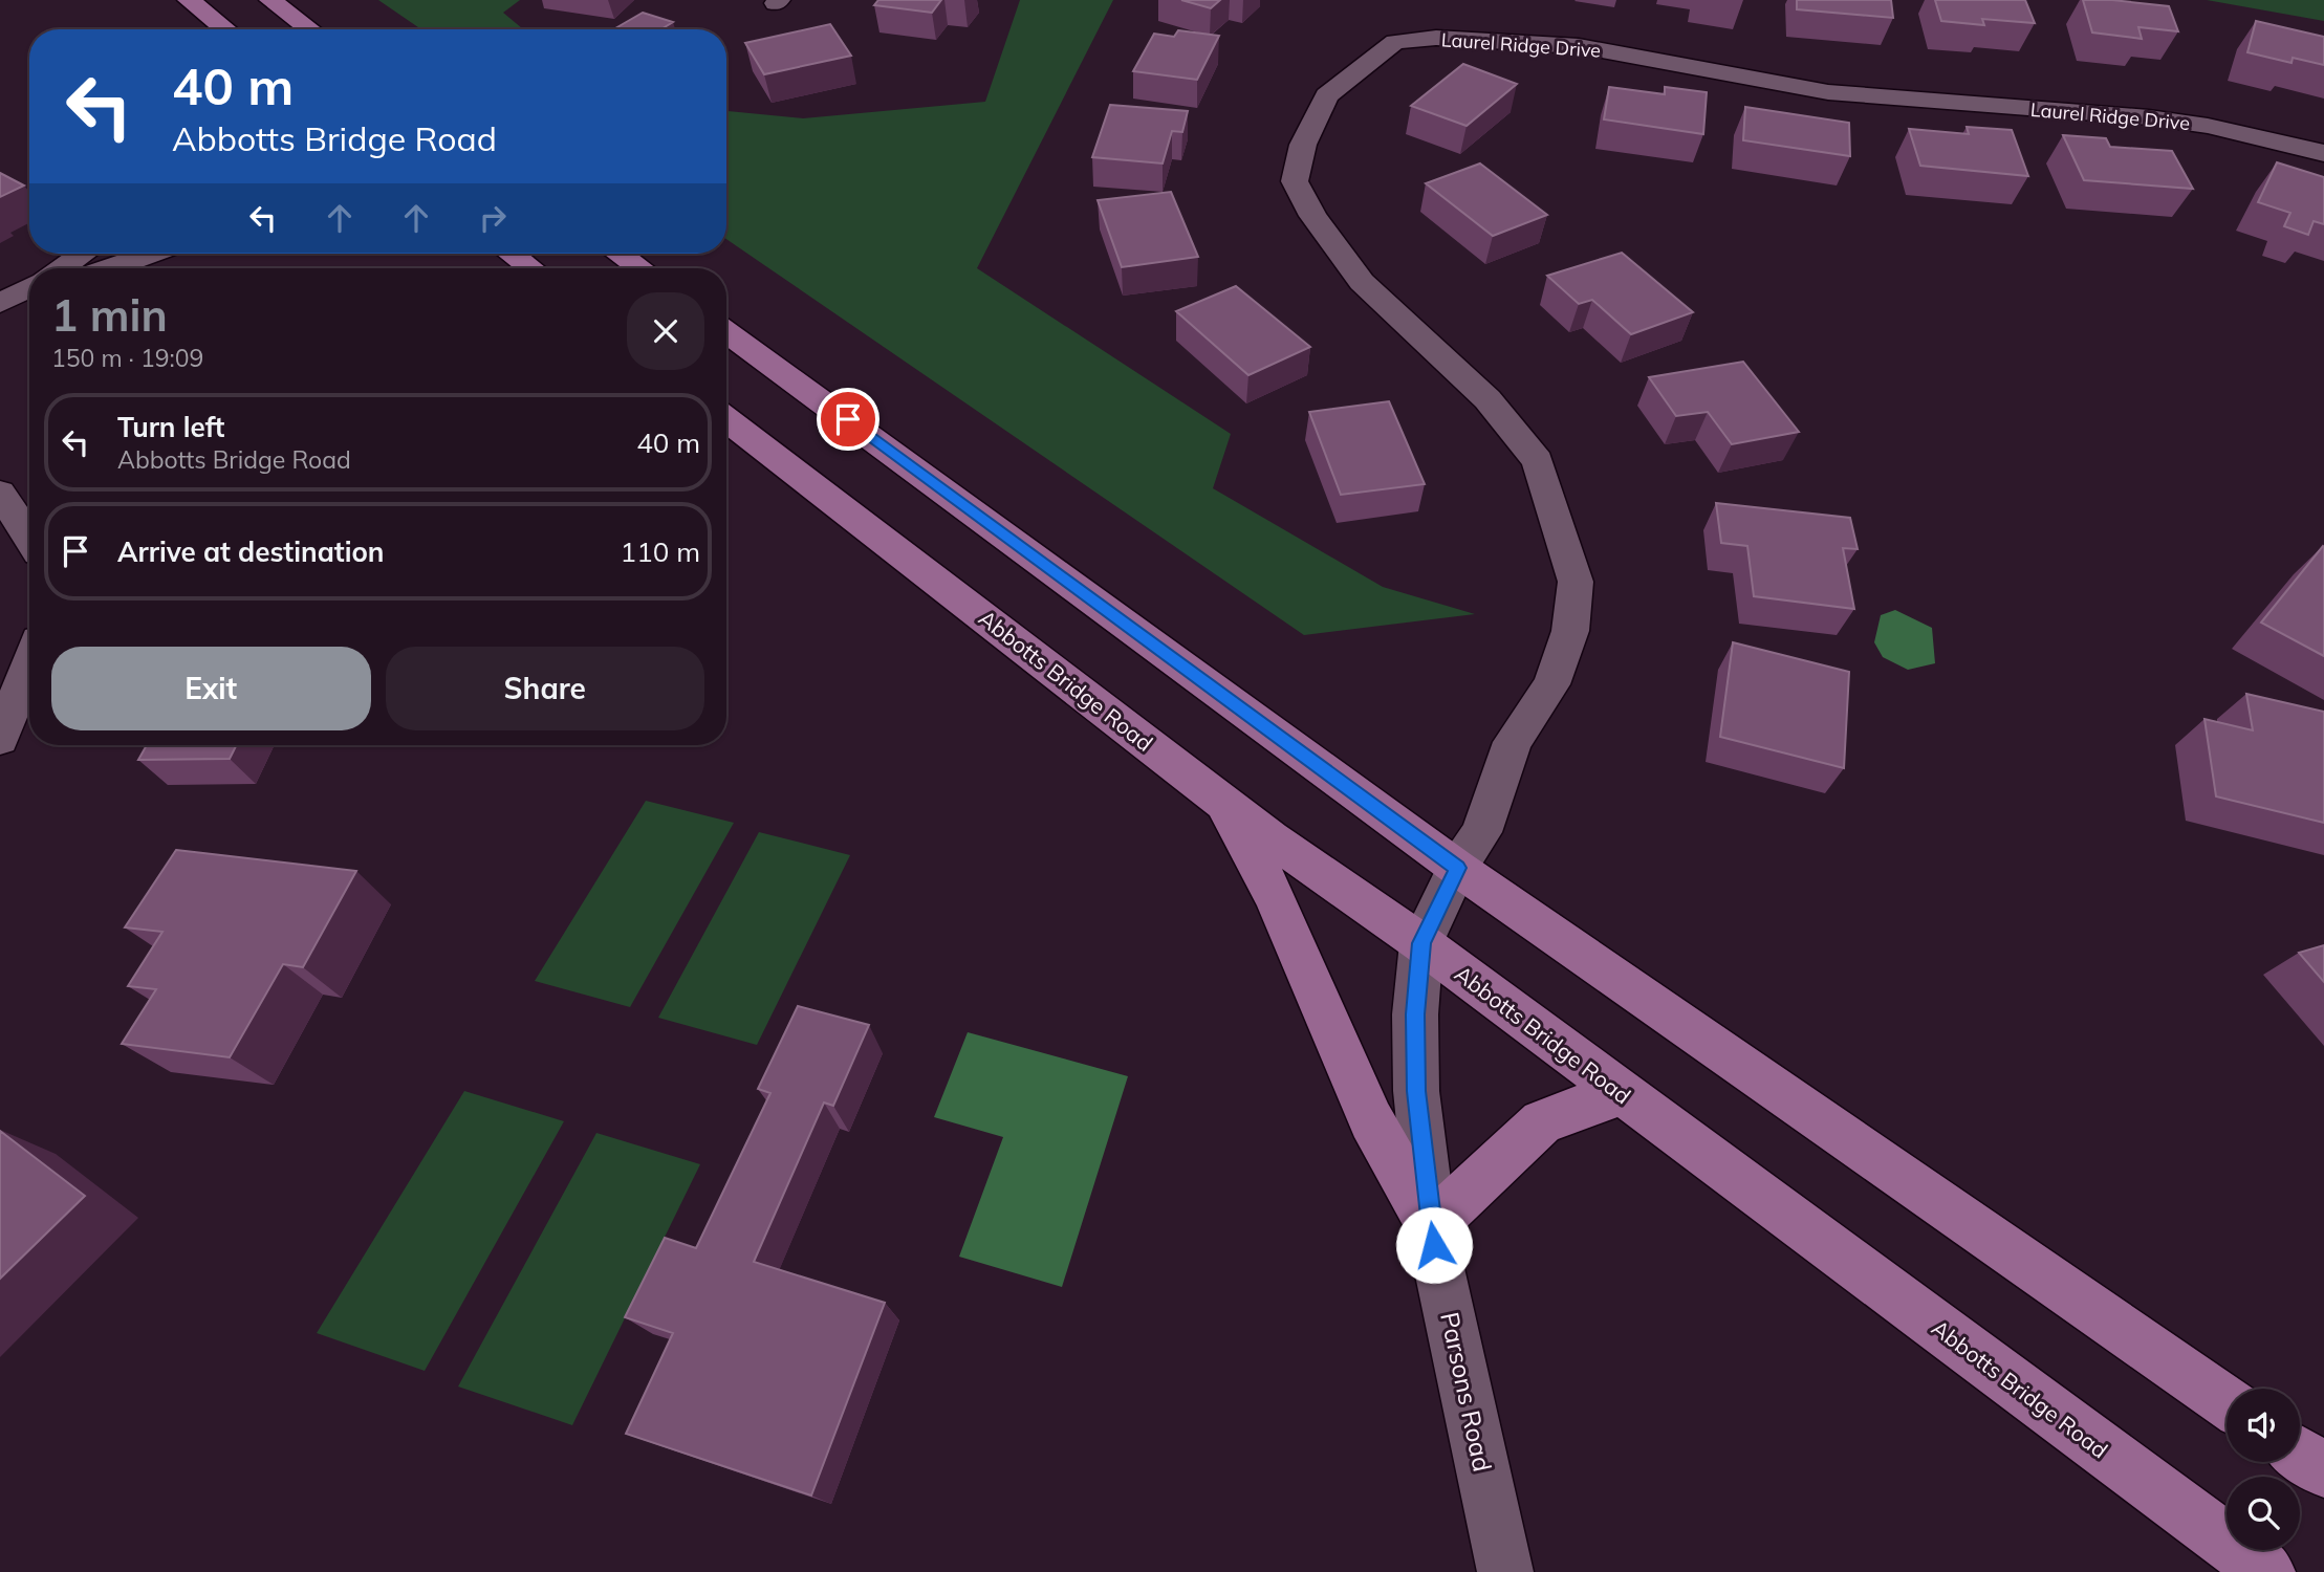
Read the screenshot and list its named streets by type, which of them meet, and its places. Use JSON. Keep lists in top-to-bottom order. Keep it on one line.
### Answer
{"streets":{"main road":["Abbotts Bridge Road"],"street":["Laurel Ridge Drive","Parsons Road"]},"crossings":[["Laurel Ridge Drive","Parsons Road"],["Abbotts Bridge Road","Parsons Road"]],"page":{"turn":["40 m","Abbotts Bridge Road"],"heading":["1 min","150 m · 19:09"],"list":[{"name":"Turn left","note":"Abbotts Bridge Road","value":"40 m"},{"name":"Arrive at destination","value":"110 m"}],"buttons":["Exit","Share"]}}
